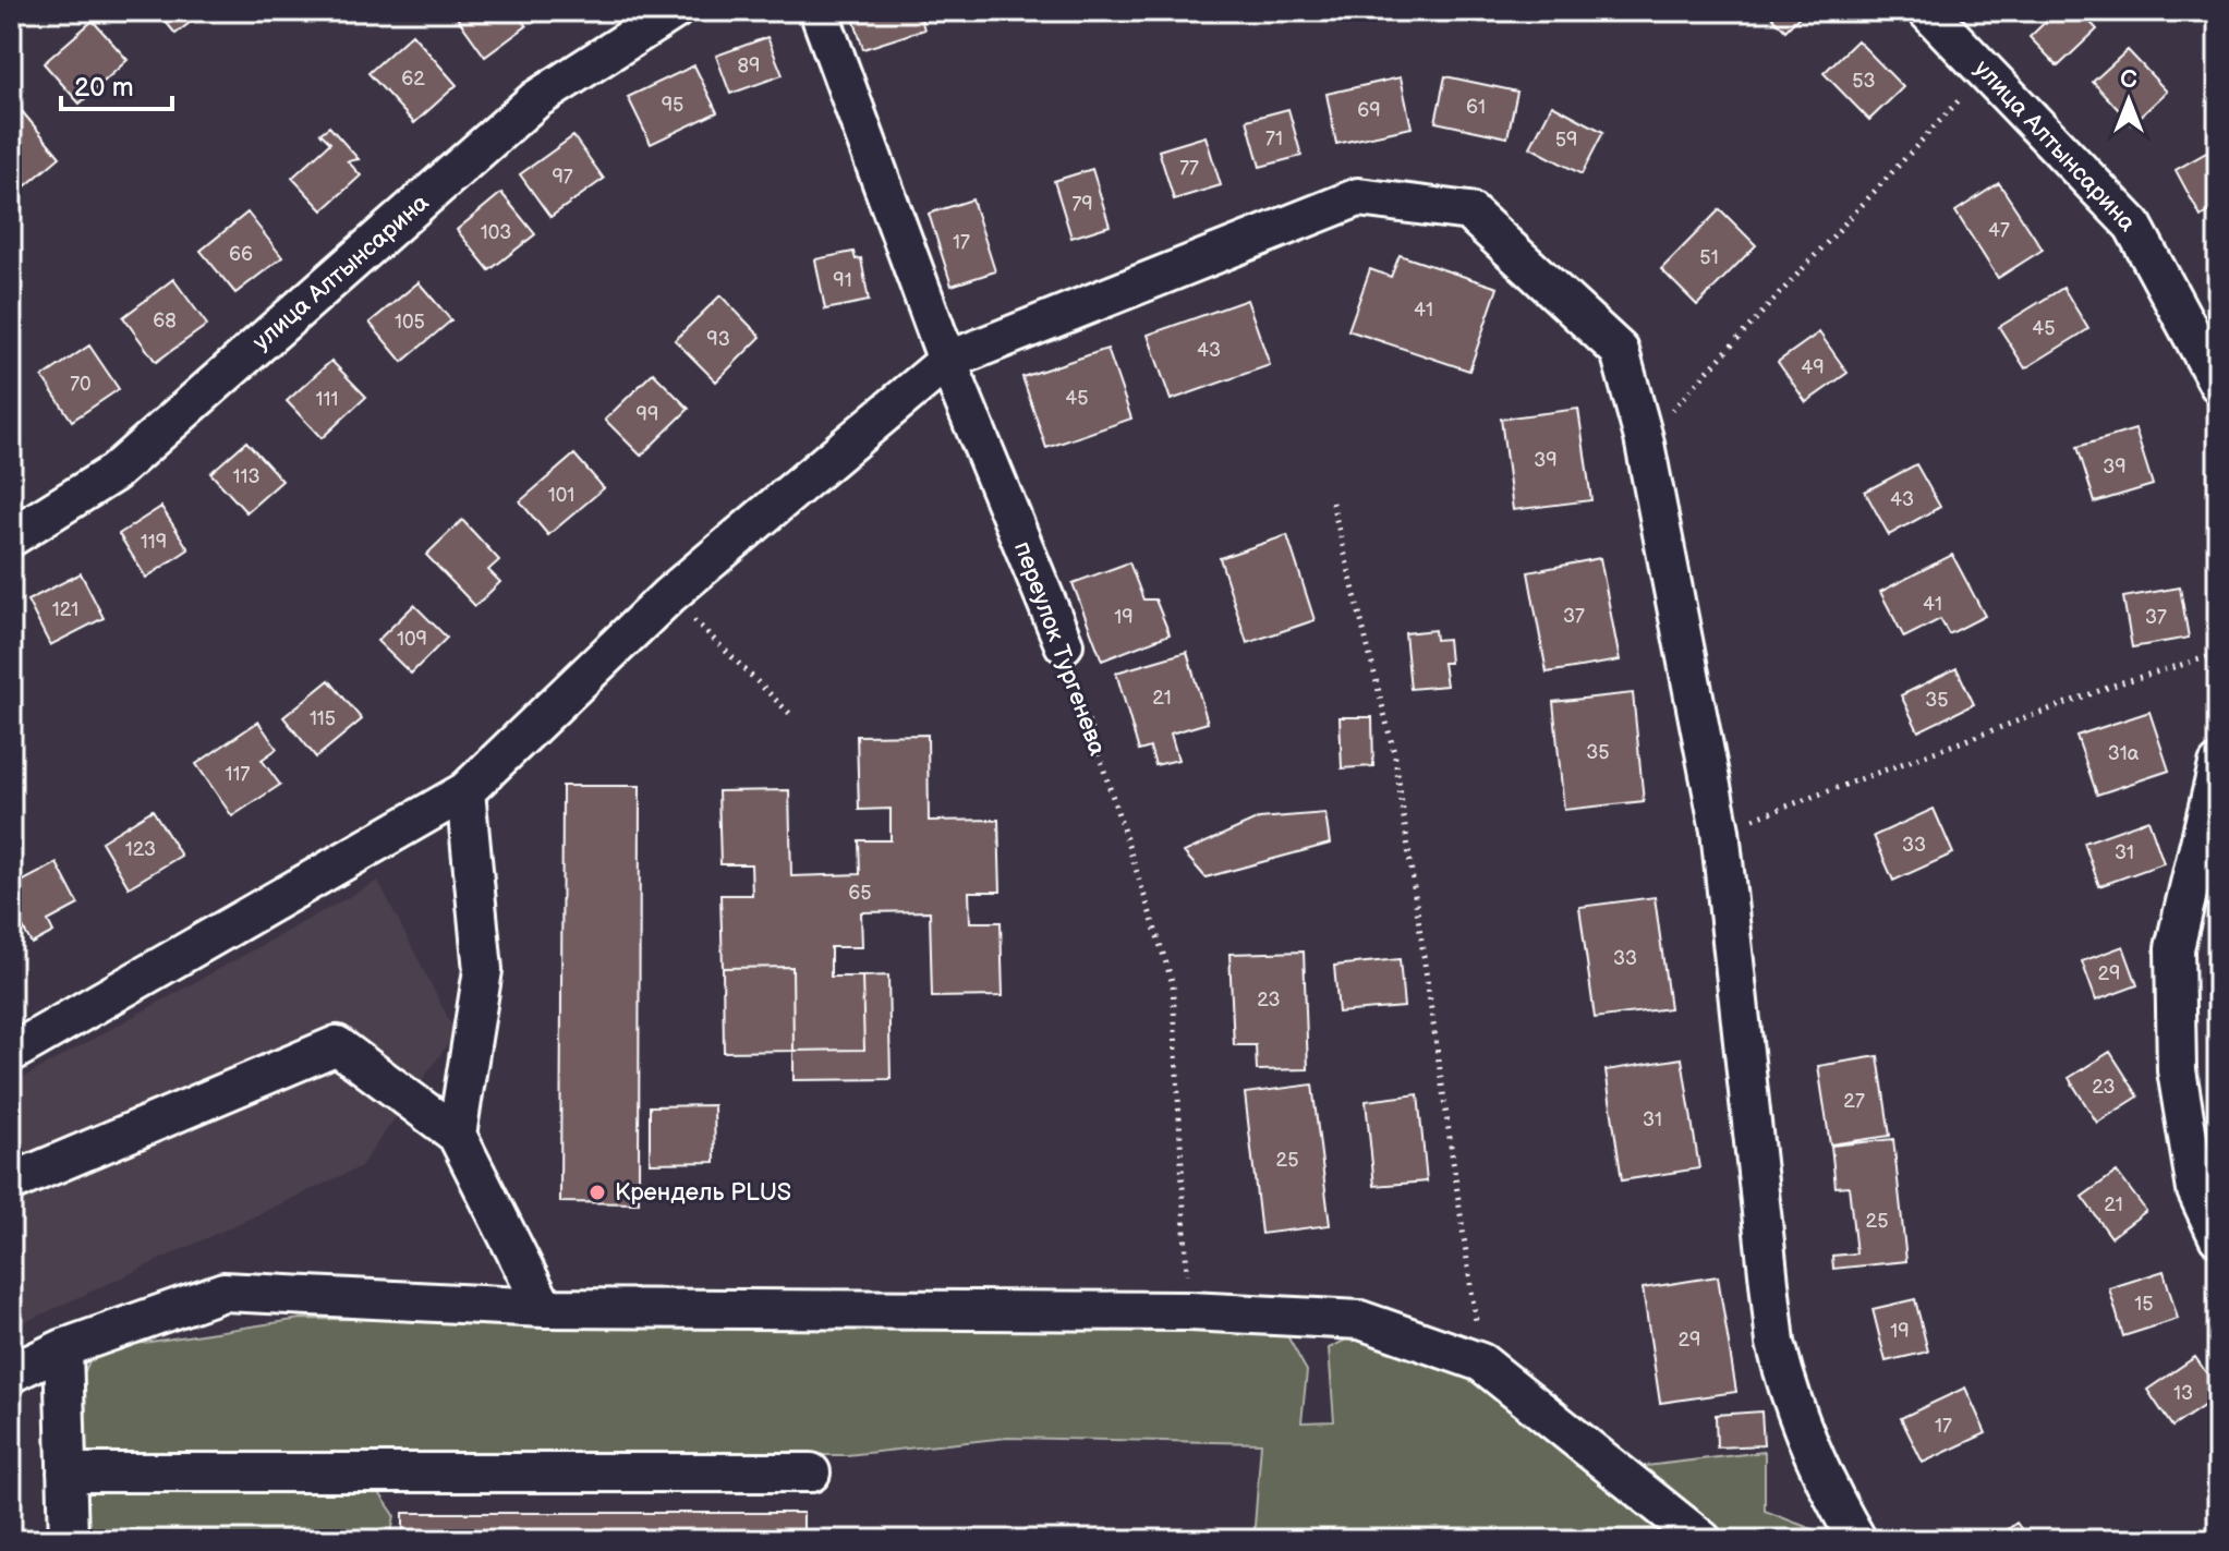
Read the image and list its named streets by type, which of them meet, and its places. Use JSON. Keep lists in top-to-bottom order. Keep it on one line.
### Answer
{"streets":{"lane":["улица Алтынсарина","переулок Тургенева"]},"places":["Крендель PLUS"],"house_numbers":["89","62","53","95","61","69","71","59","77","97","79","47","103","17","66","51","91","41","68","105","45","93","43","49","70","45","111","99","39","39","113","101","43","119","41","121","37","19","37","109","21","35","115","35","31а","117","33","123","31","65","33","29","23","23","27","31","25","21","25","15","19","29","13","17"],"scale_bar":"20 m","north":"top"}
